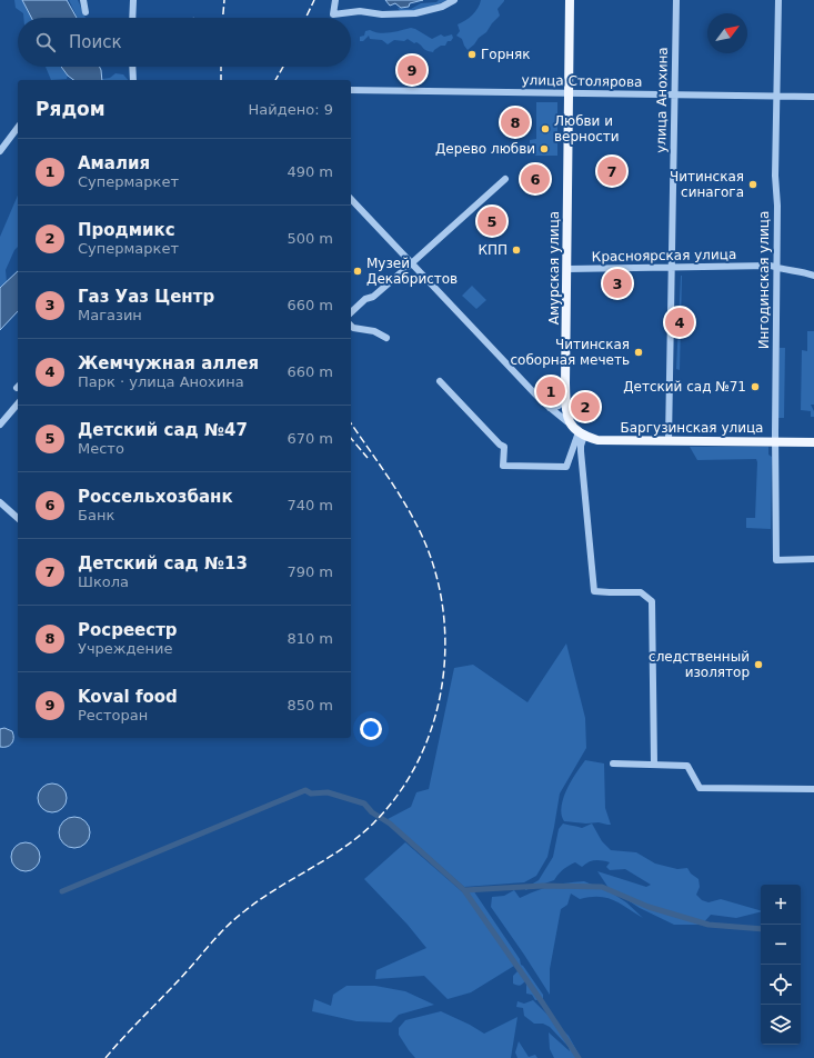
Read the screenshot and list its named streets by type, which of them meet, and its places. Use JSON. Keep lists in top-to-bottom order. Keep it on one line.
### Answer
{"streets":{"main road":["Амурская улица","Баргузинская улица"],"street":["улица Столярова","улица Анохина","Красноярская улица","Ингодинская улица"]},"crossings":[["улица Столярова","улица Анохина"],["улица Столярова","Амурская улица"],["улица Столярова","Ингодинская улица"],["улица Анохина","Красноярская улица"],["улица Анохина","Баргузинская улица"],["Красноярская улица","Амурская улица"],["Красноярская улица","Ингодинская улица"],["Амурская улица","Баргузинская улица"],["Ингодинская улица","Баргузинская улица"]],"places":["Горняк","Любви и верности","Дерево любви","Читинская синагога","КПП","Музей Декабристов","Читинская соборная мечеть","Детский сад №71","следственный изолятор"],"north":"top right","page":{"search":"Поиск","pins":["9","8","7","6","5","3","4","1","2"],"heading":["Рядом","Найдено: 9"],"list":[{"mark":"1","name":"Амалия","note":"Супермаркет","value":"490 m"},{"mark":"2","name":"Продмикс","note":"Супермаркет","value":"500 m"},{"mark":"3","name":"Газ Уаз Центр","note":"Магазин","value":"660 m"},{"mark":"4","name":"Жемчужная аллея","note":"Парк · улица Анохина","value":"660 m"},{"mark":"5","name":"Детский сад №47","note":"Место","value":"670 m"},{"mark":"6","name":"Россельхозбанк","note":"Банк","value":"740 m"},{"mark":"7","name":"Детский сад №13","note":"Школа","value":"790 m"},{"mark":"8","name":"Росреестр","note":"Учреждение","value":"810 m"},{"mark":"9","name":"Koval food","note":"Ресторан","value":"850 m"}],"map_buttons":["+","−"]}}
